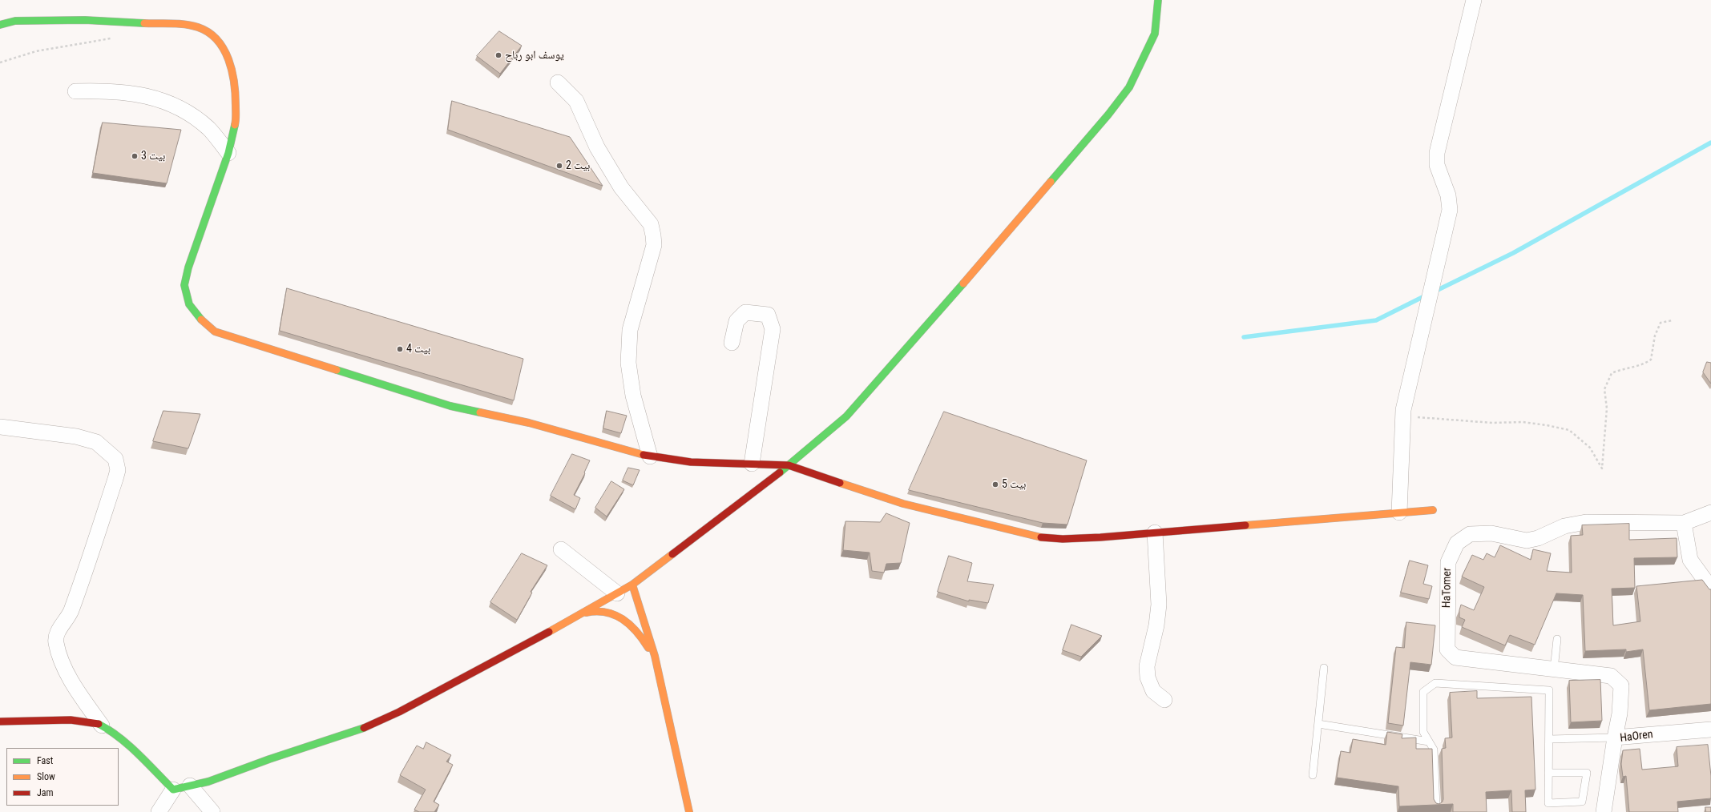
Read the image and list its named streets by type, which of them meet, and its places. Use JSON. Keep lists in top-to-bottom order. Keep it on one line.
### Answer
{"streets":{"street":["HaTomer","HaOren"]},"crossings":[["HaTomer","HaOren"]],"places":["يوسف ابو رباح","بيت 3","بيت 2","بيت 4","بيت 5"],"legend":["Fast","Slow","Jam"]}
